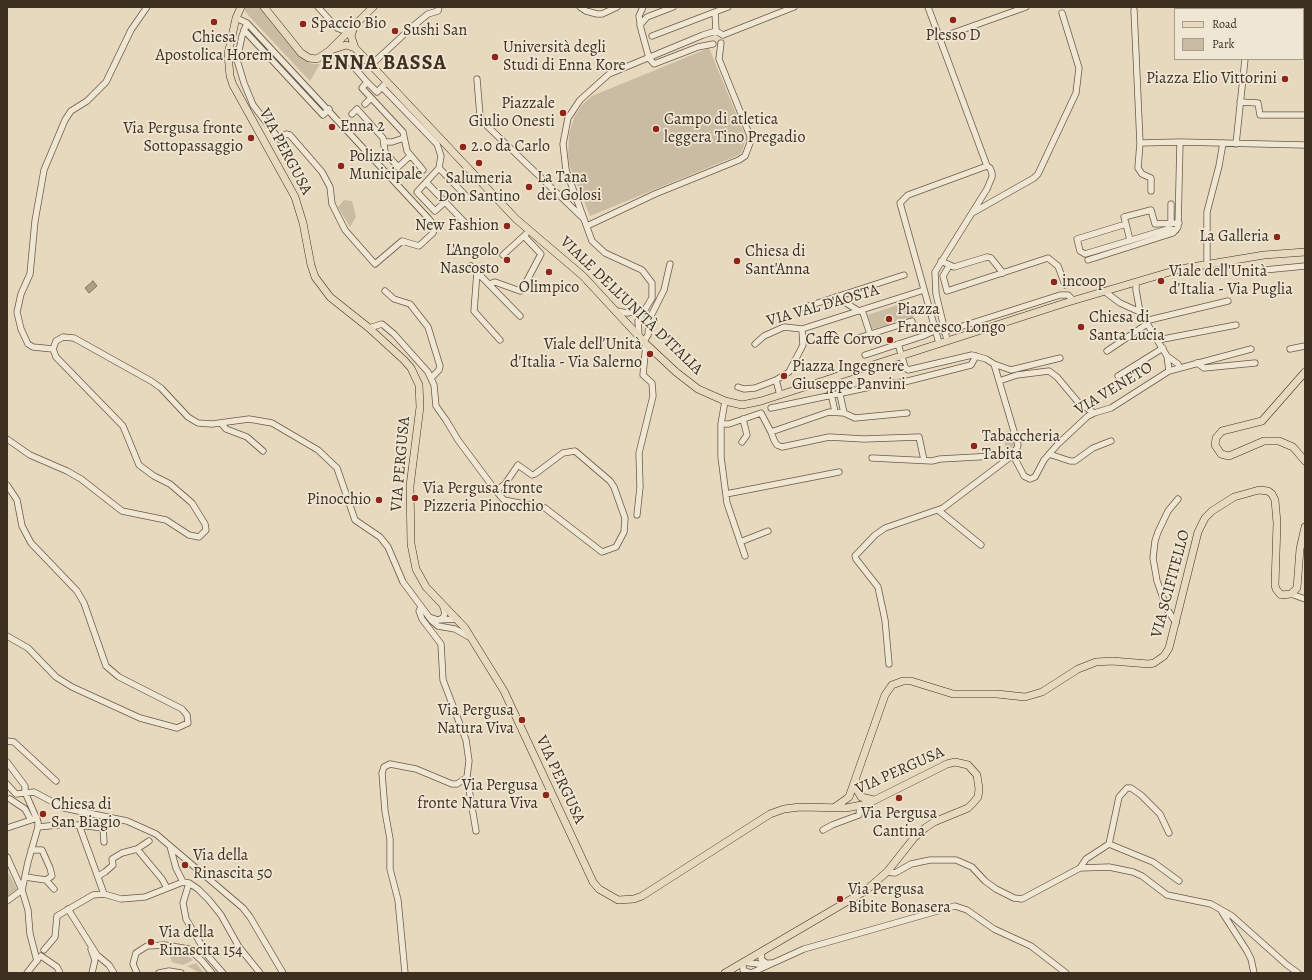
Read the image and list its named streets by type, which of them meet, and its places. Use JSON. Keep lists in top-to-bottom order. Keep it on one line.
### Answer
{"streets":{"main road":["VIA PERGUSA","VIALE DELL'UNITÀ D'ITALIA","VIA SCIFITELLO"],"street":["VIA VAL D'AOSTA","VIA VENETO"]},"crossings":[["VIALE DELL'UNITÀ D'ITALIA","VIA VENETO"]],"districts":["ENNA BASSA"],"places":["Plesso D","Chiesa Apostolica Horem","Spaccio Bio","Sushi San","Università degli Studi di Enna Kore","Piazza Elio Vittorini","Piazzale Giulio Onesti","Enna 2","Campo di atletica leggera Tino Pregadio","Via Pergusa fronte Sottopassaggio","2.0 da Carlo","Salumeria Don Santino","Polizia Municipale","La Tana dei Golosi","New Fashion","La Galleria","L'Angolo Nascosto","Chiesa di Sant'Anna","Olimpico","Viale dell'Unità d'Italia - Via Puglia","incoop","Piazza Francesco Longo","Chiesa di Santa Lucia","Caffè Corvo","Viale dell'Unità d'Italia - Via Salerno","Piazza Ingegnere Giuseppe Panvini","Tabaccheria Tabita","Via Pergusa fronte Pizzeria Pinocchio","Pinocchio","Via Pergusa Natura Viva","Via Pergusa fronte Natura Viva","Via Pergusa Cantina","Chiesa di San Biagio","Via della Rinascita 50","Via Pergusa Bibite Bonasera","Via della Rinascita 154"],"legend":["Road","Park"]}
